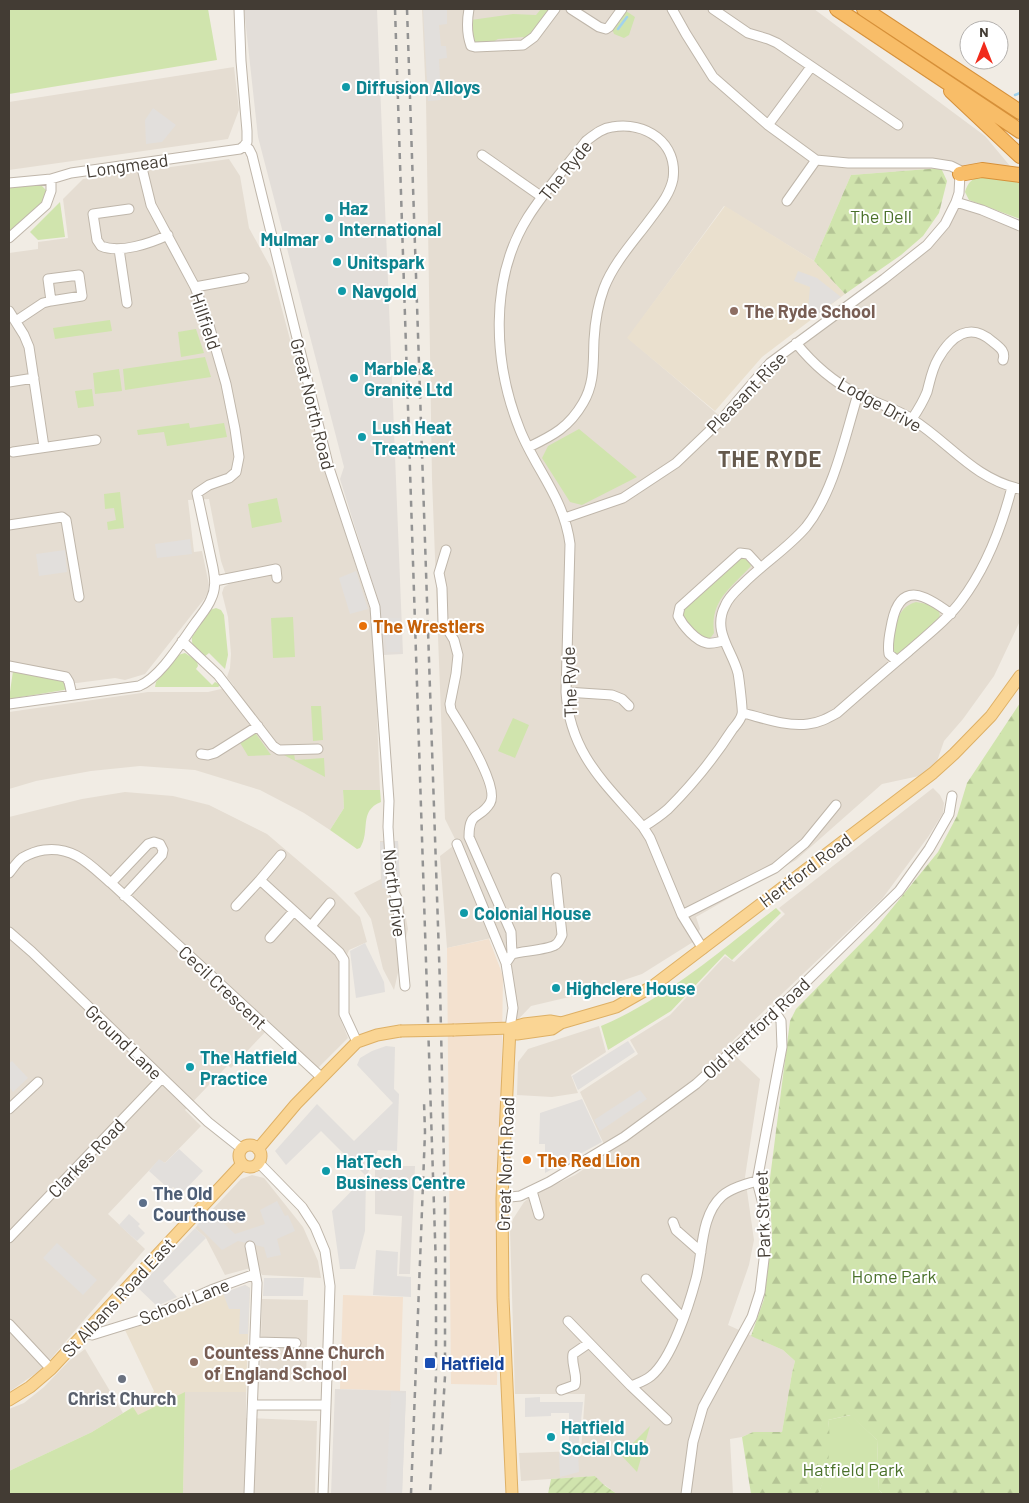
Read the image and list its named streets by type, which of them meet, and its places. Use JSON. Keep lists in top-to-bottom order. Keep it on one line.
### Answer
{"streets":{"main road":["Great North Road","Hertford Road","St Albans Road East"],"street":["Longmead","The Ryde","Hillfield","Pleasant Rise","Lodge Drive","North Drive","Cecil Crescent","Old Hertford Road","Ground Lane","Clarkes Road","Park Street","School Lane"]},"crossings":[["Longmead","Hillfield"],["Longmead","Great North Road"],["The Ryde","Pleasant Rise"],["The Ryde","Hertford Road"],["Pleasant Rise","Lodge Drive"],["Great North Road","Hertford Road"],["Great North Road","North Drive"],["Great North Road","Old Hertford Road"],["Old Hertford Road","Park Street"],["Ground Lane","Clarkes Road"],["Ground Lane","St Albans Road East"],["St Albans Road East","School Lane"]],"districts":["THE RYDE"],"parks":["The Dell","Home Park","Hatfield Park"],"places":{"other":["Diffusion Alloys","Haz International","Mulmar","Unitspark","Navgold","The Ryde School","Marble & Granite Ltd","Lush Heat Treatment","The Wrestlers","Colonial House","Highclere House","The Hatfield Practice","The Red Lion","HatTech Business Centre","The Old Courthouse","Countess Anne Church of England School","Christ Church","Hatfield Social Club"],"transit":["Hatfield"]},"north":"top"}
